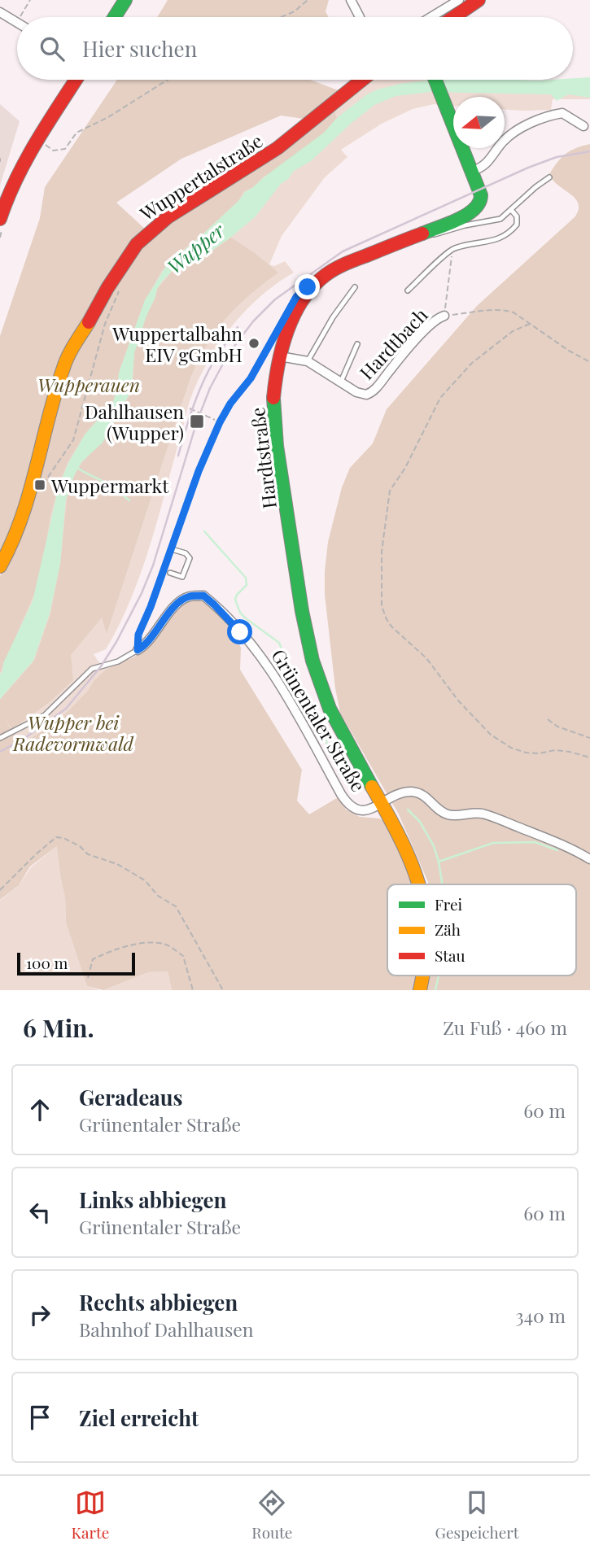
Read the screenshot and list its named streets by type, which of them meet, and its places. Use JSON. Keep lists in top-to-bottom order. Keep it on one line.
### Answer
{"streets":{"main road":["Wuppertalstraße","Hardtstraße","Grünentaler Straße"],"street":["Hardtbach"]},"crossings":[["Hardtbach","Hardtstraße"],["Hardtstraße","Grünentaler Straße"]],"water":["Wupper"],"parks":["Wupperauen","Wupper bei Radevormwald"],"places":{"other":["Wuppertalbahn EIV gGmbH"],"transit":["Dahlhausen (Wupper)","Wuppermarkt"]},"legend":["Frei","Zäh","Stau"],"scale_bar":"100 m","north":"left","page":{"search":"Hier suchen","scale":"100 m","heading":["6 Min.","Zu Fuß · 460 m"],"list":[["Geradeaus","Grünentaler Straße","60 m"],["Links abbiegen","Grünentaler Straße","60 m"],["Rechts abbiegen","Bahnhof Dahlhausen","340 m"],"Ziel erreicht"],"nav":["Karte","Route","Gespeichert"]}}
